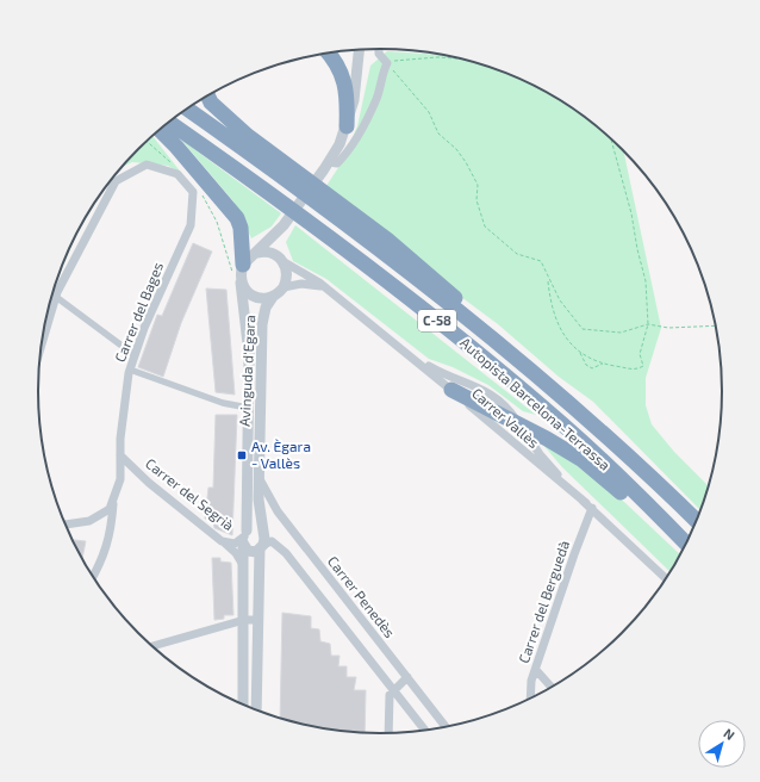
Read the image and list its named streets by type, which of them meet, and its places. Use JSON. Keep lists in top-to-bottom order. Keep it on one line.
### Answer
{"streets":{"highway":["C-58","Autopista Barcelona-Terrassa"],"street":["Carrer del Bages","Avinguda d'Egara","Carrer Vallès","Carrer del Segrià","Carrer Penedès","Carrer del Berguedà"]},"crossings":[["Carrer del Bages","Carrer del Segrià"],["Avinguda d'Egara","Carrer Vallès"],["Avinguda d'Egara","Carrer del Segrià"],["Avinguda d'Egara","Carrer Penedès"],["Carrer Vallès","Carrer del Berguedà"]],"places":{"transit":["Av. Ègara - Vallès"]},"north":"top right"}
